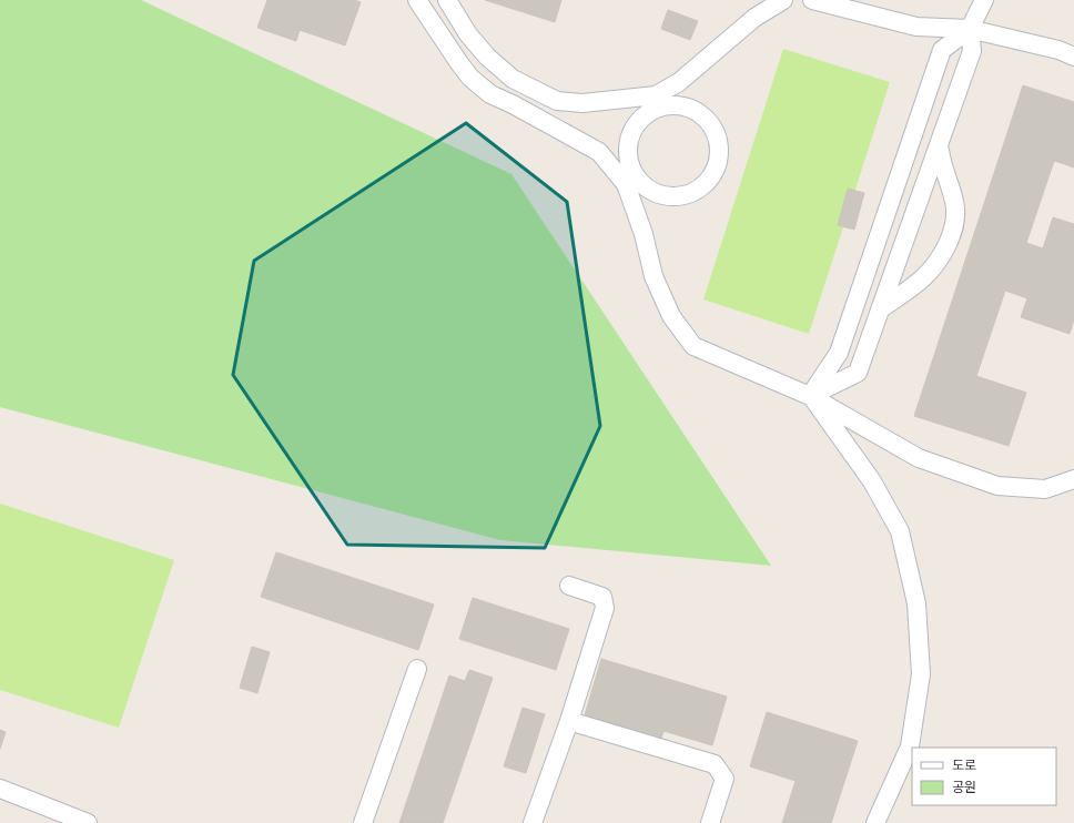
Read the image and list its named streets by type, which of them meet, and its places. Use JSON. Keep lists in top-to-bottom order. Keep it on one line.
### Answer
{"legend":["도로","공원"]}
